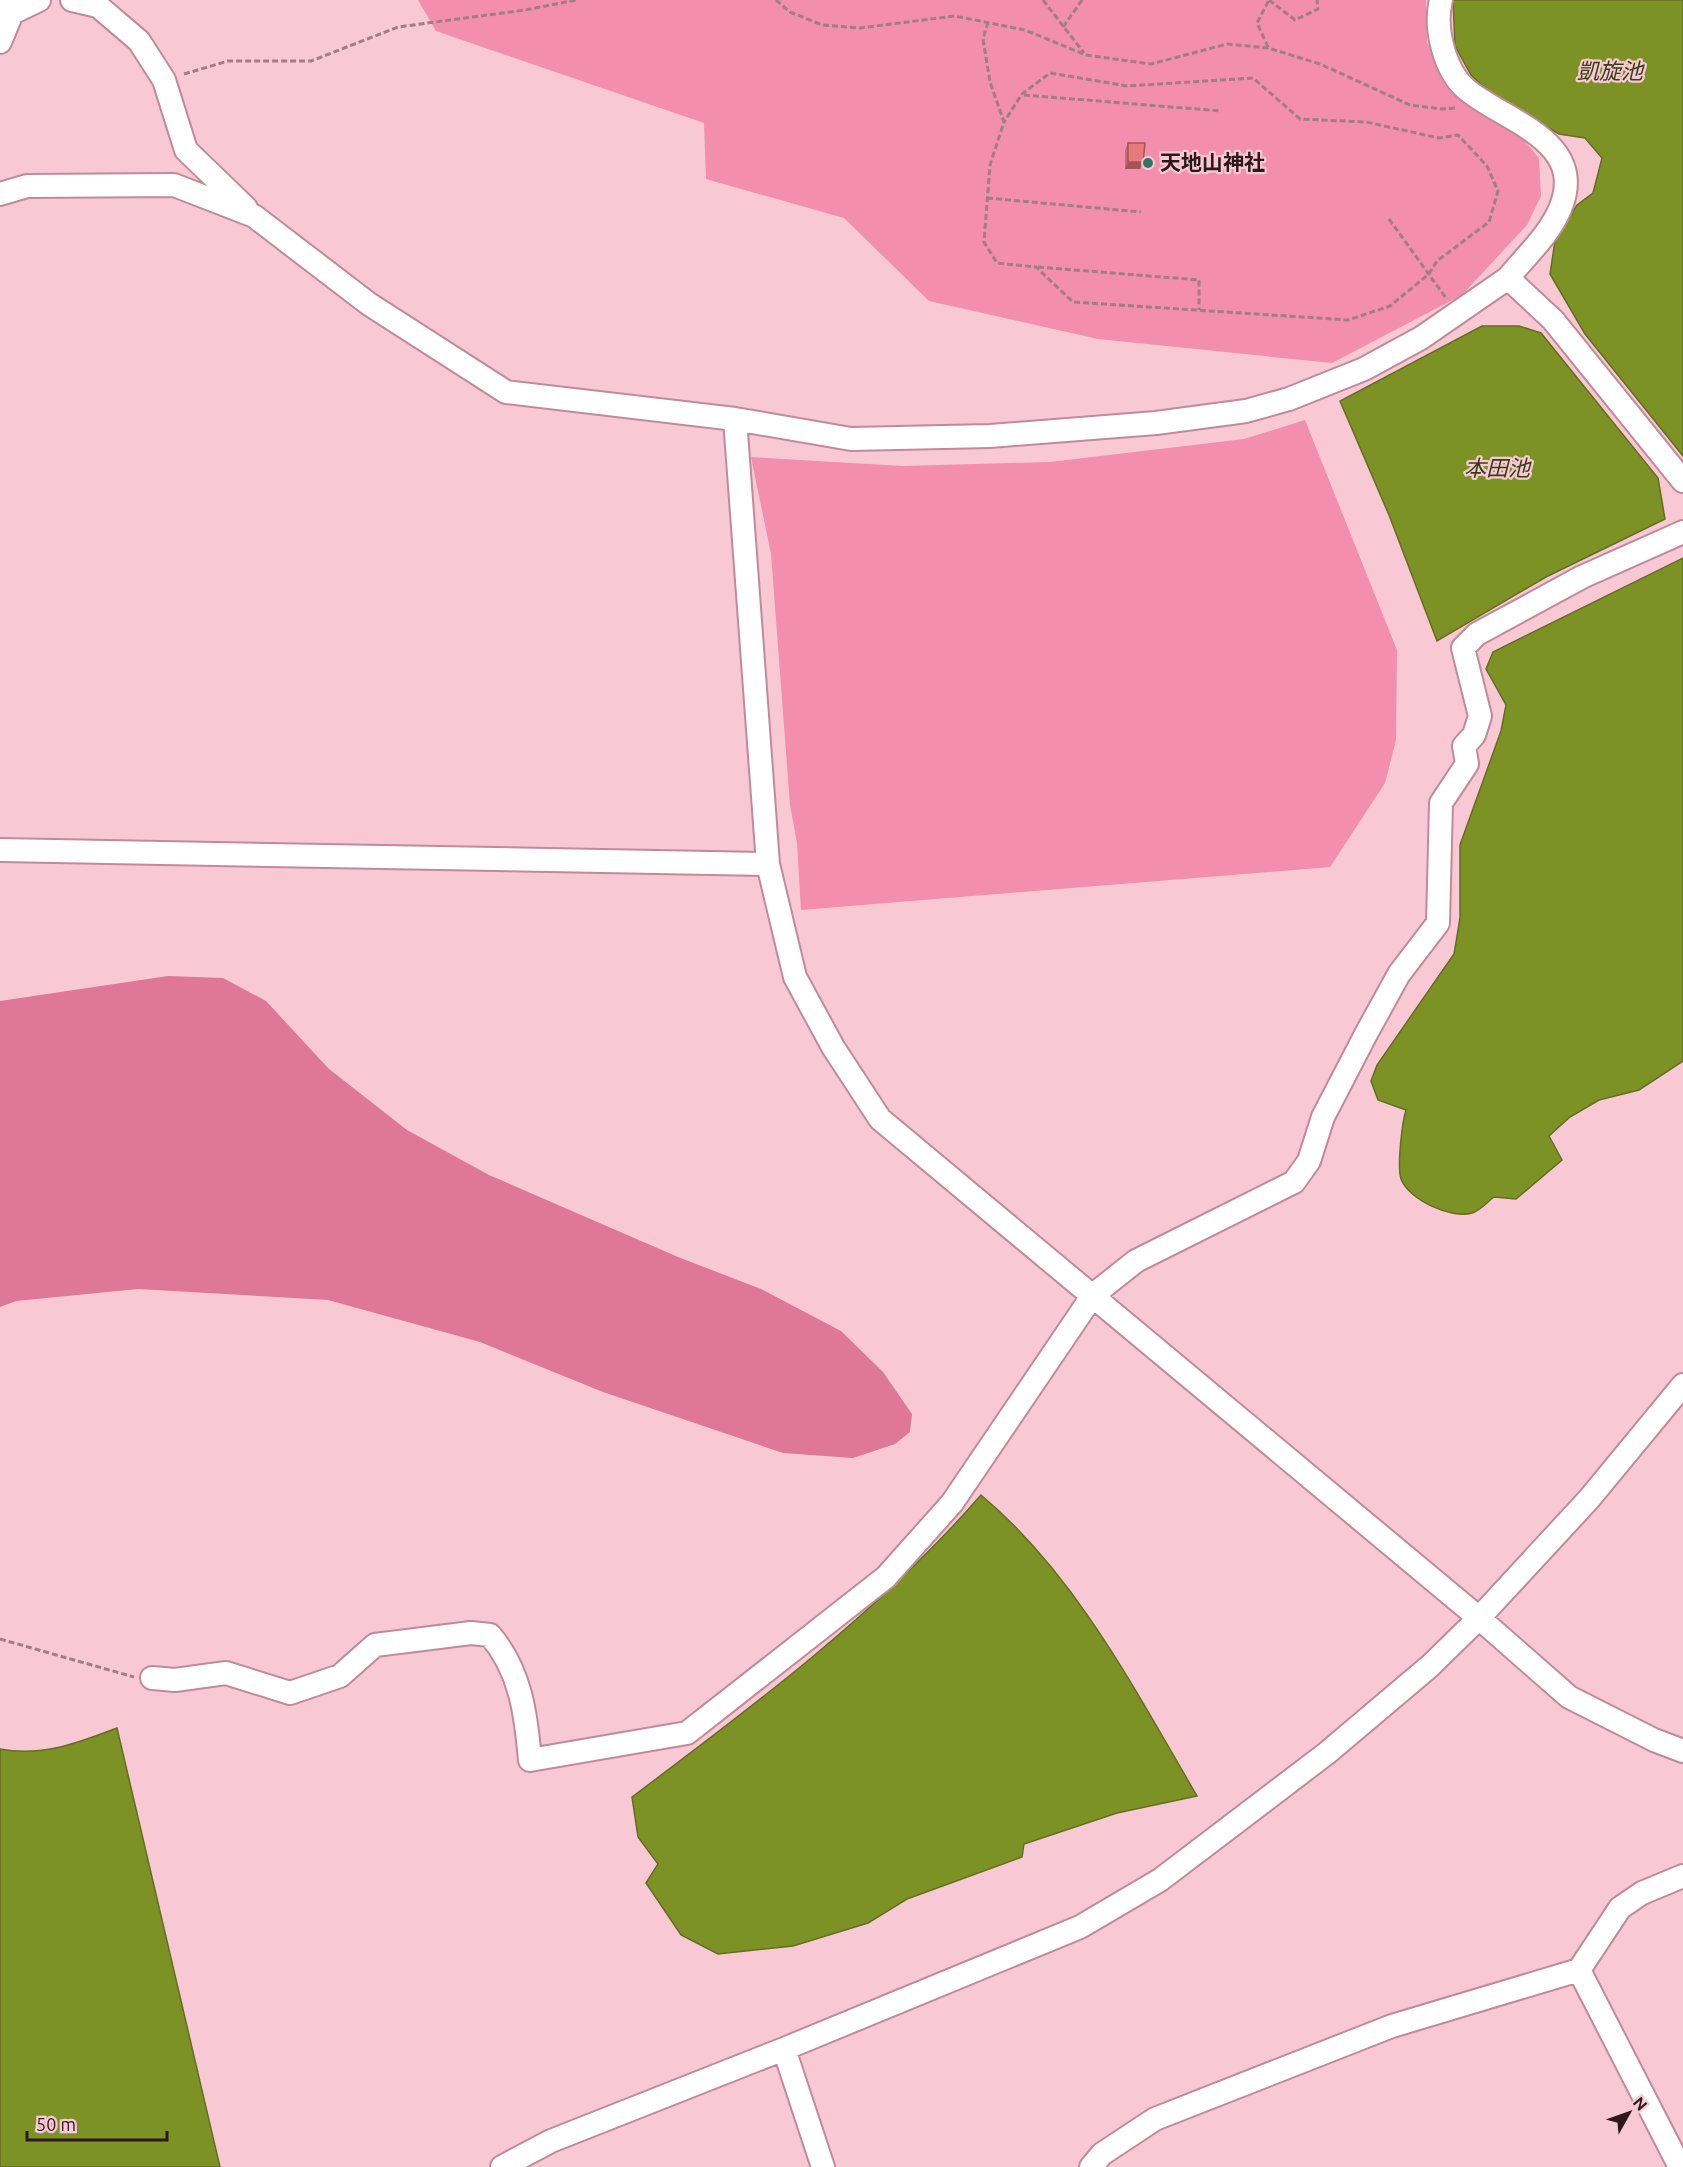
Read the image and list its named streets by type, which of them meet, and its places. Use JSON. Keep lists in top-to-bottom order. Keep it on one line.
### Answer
{"water":["凱旋池","本田池"],"places":["天地山神社"],"scale_bar":"50 m","north":"top right"}
